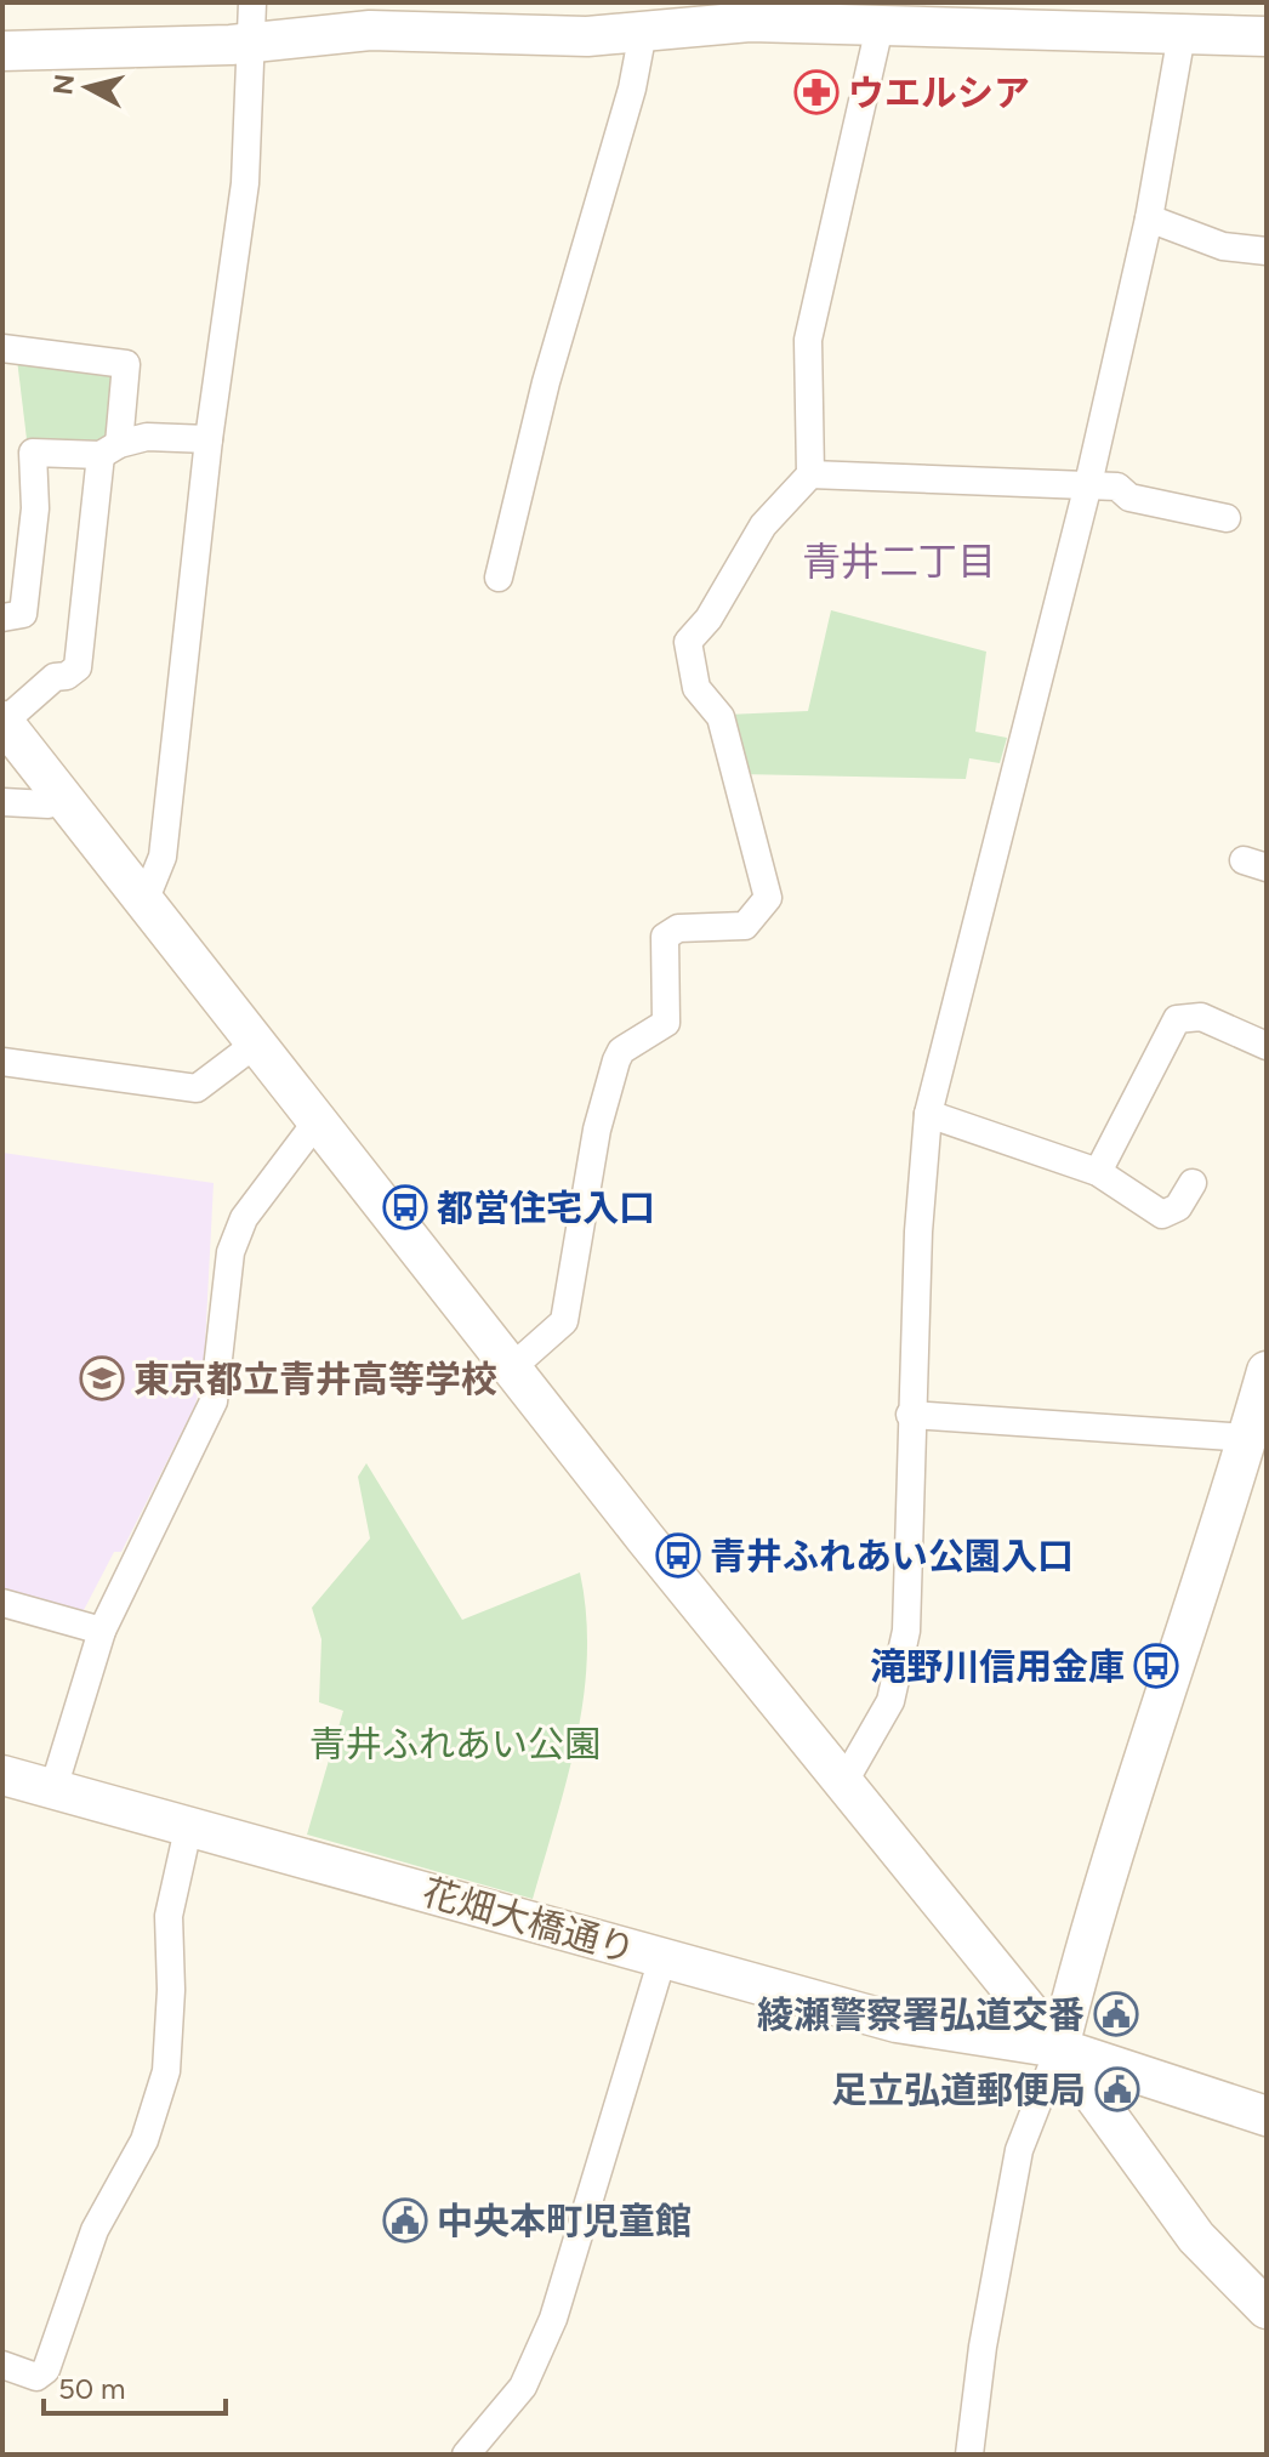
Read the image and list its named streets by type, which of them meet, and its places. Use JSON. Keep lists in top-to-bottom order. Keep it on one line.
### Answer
{"streets":{"street":["花畑大橋通り"]},"districts":["青井二丁目"],"parks":["青井ふれあい公園"],"places":{"pharmacy":["ウエルシア"],"bus stop":["都営住宅入口","青井ふれあい公園入口","滝野川信用金庫"],"school or university":["東京都立青井高等学校"],"public building":["綾瀬警察署弘道交番","足立弘道郵便局","中央本町児童館"]},"scale_bar":"50 m","north":"left"}
